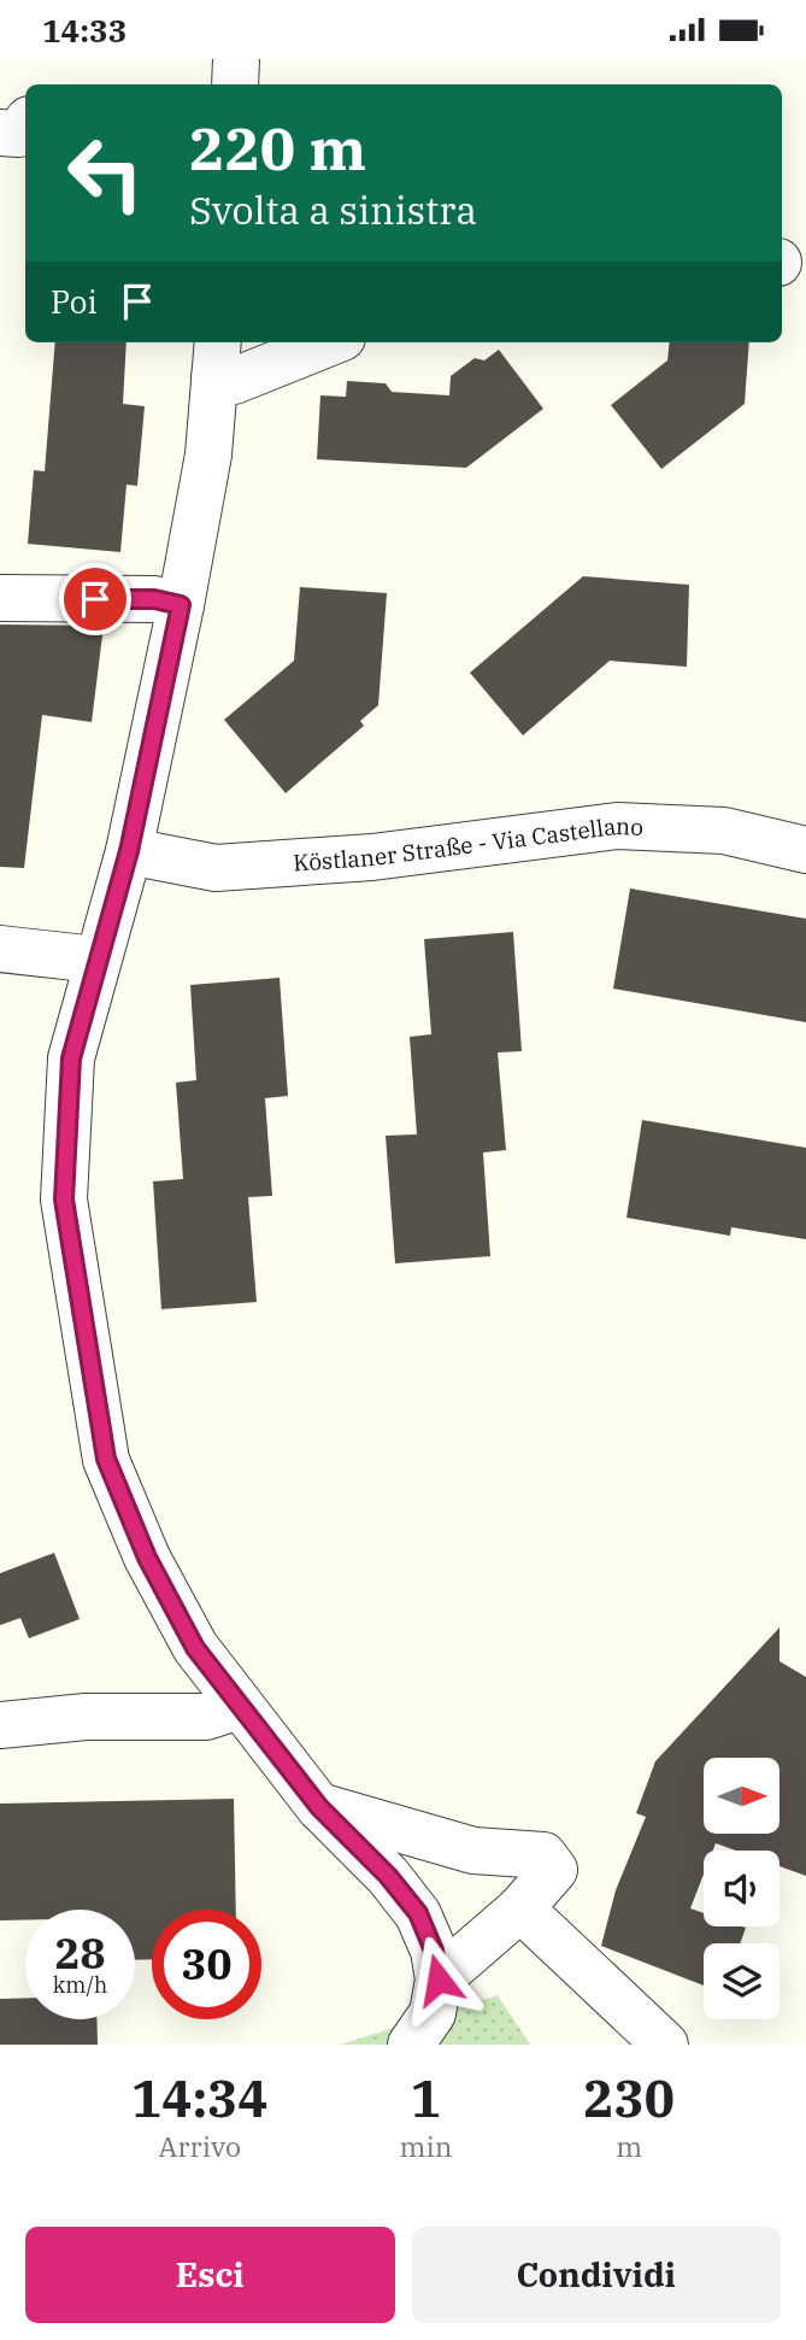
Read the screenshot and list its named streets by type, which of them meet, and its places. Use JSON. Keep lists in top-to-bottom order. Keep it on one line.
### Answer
{"streets":{"street":["Köstlaner Straße - Via Castellano"]},"north":"right","page":{"status":"14:33","turn":["220 m","Svolta a sinistra"],"then":"Poi","speed":"28 km/h","limit":"30","eta":["14:34","Arrivo","1","min","230","m"],"buttons":["Esci","Condividi"]}}
